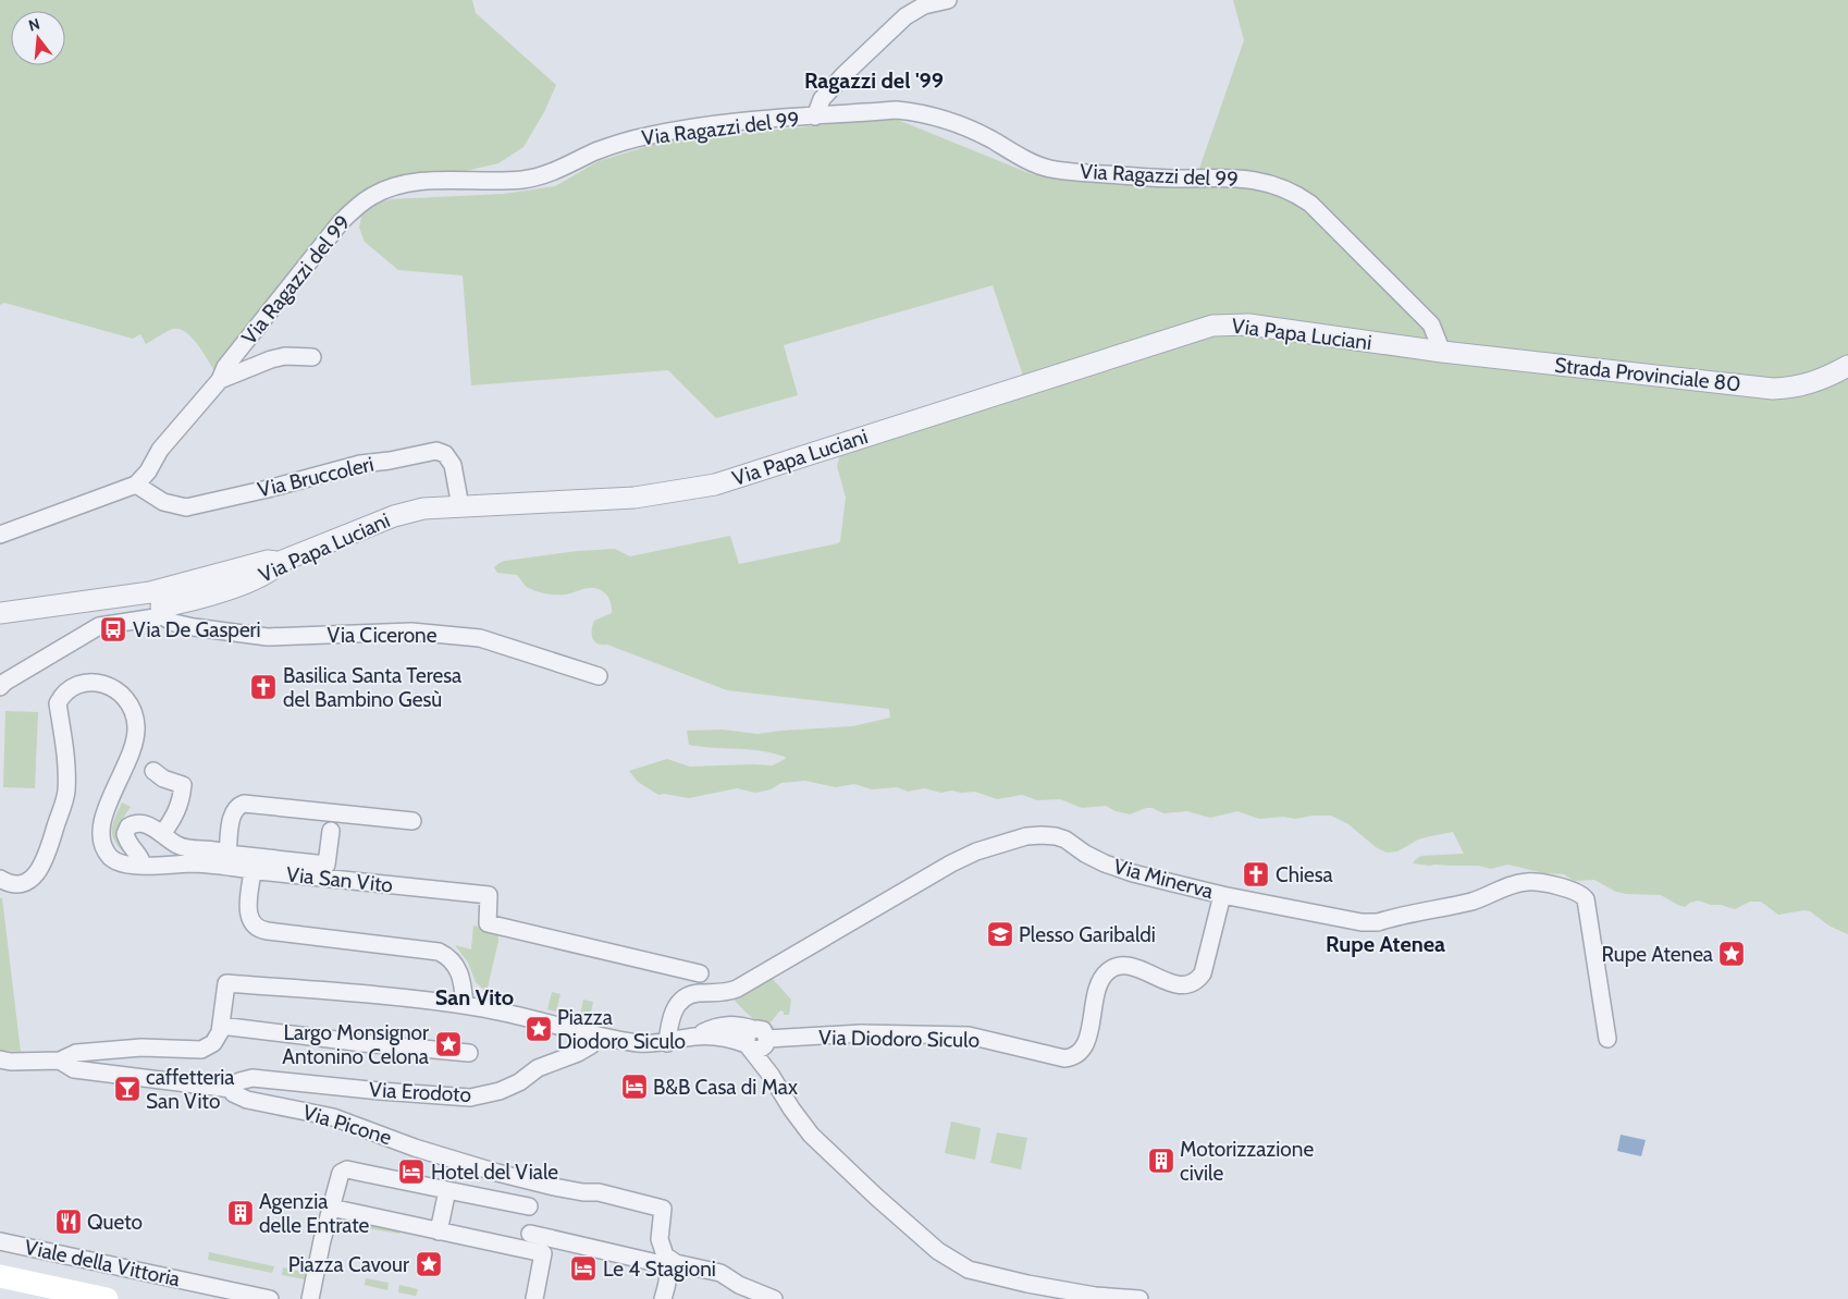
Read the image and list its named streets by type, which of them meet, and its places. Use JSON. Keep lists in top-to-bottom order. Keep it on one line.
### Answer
{"streets":{"street":["Via Ragazzi del 99","Via Papa Luciani","Strada Provinciale 80","Via Bruccoleri","Via Cicerone","Via Minerva","Via San Vito","Via Diodoro Siculo","Via Erodoto","Via Picone","Viale della Vittoria"]},"crossings":[["Via Ragazzi del 99","Via Papa Luciani"],["Via Ragazzi del 99","Strada Provinciale 80"],["Via Ragazzi del 99","Via Bruccoleri"],["Via Papa Luciani","Strada Provinciale 80"],["Via Papa Luciani","Via Bruccoleri"],["Via Papa Luciani","Via Cicerone"],["Via Minerva","Via Diodoro Siculo"],["Via Erodoto","Via Picone"]],"districts":["Ragazzi del '99","Rupe Atenea","San Vito"],"places":{"bus stop":["Via De Gasperi"],"church":["Basilica Santa Teresa del Bambino Gesù","Chiesa"],"school or university":["Plesso Garibaldi"],"place":["Rupe Atenea","Piazza Diodoro Siculo","Largo Monsignor Antonino Celona","Piazza Cavour"],"hotel":["B&B Casa di Max","Hotel del Viale","Le 4 Stagioni"],"bar":["caffetteria San Vito"],"building":["Motorizzazione civile","Agenzia delle Entrate"],"restaurant":["Queto"]},"north":"top"}
